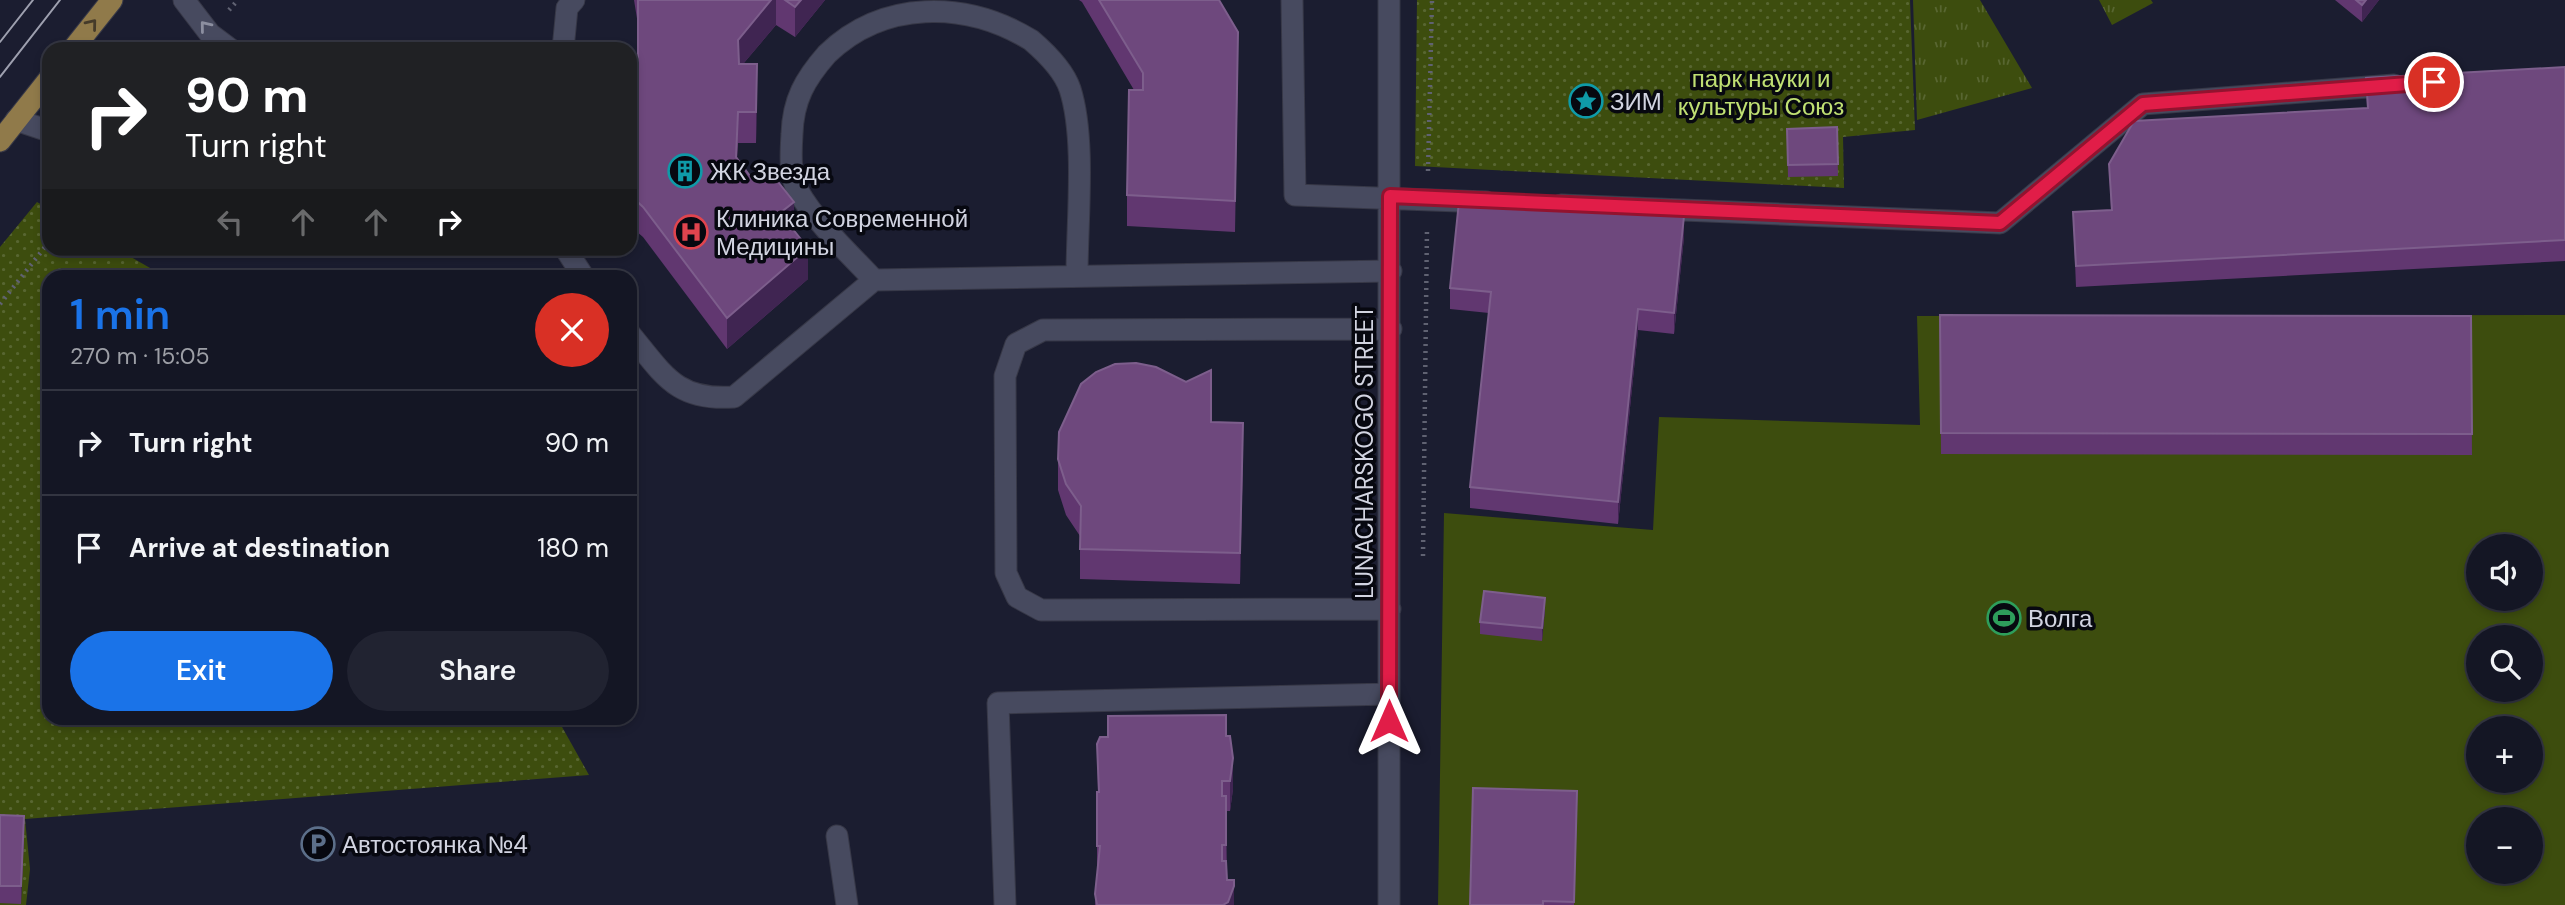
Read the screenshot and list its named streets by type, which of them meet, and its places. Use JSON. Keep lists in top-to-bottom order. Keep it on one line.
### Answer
{"streets":{"street":["LUNACHARSKOGO STREET"]},"parks":["парк науки и культуры Союз"],"places":{"place":["ЗИМ"],"building":["ЖК Звезда"],"hospital":["Клиника Современной Медицины"],"sports":["Волга"],"parking":["Автостоянка №4"]},"page":{"turn":["90 m","Turn right"],"heading":["1 min","270 m · 15:05"],"list":[{"name":"Turn right","value":"90 m"},{"name":"Arrive at destination","value":"180 m"}],"map_buttons":["+","−"],"buttons":["Exit","Share"]}}
